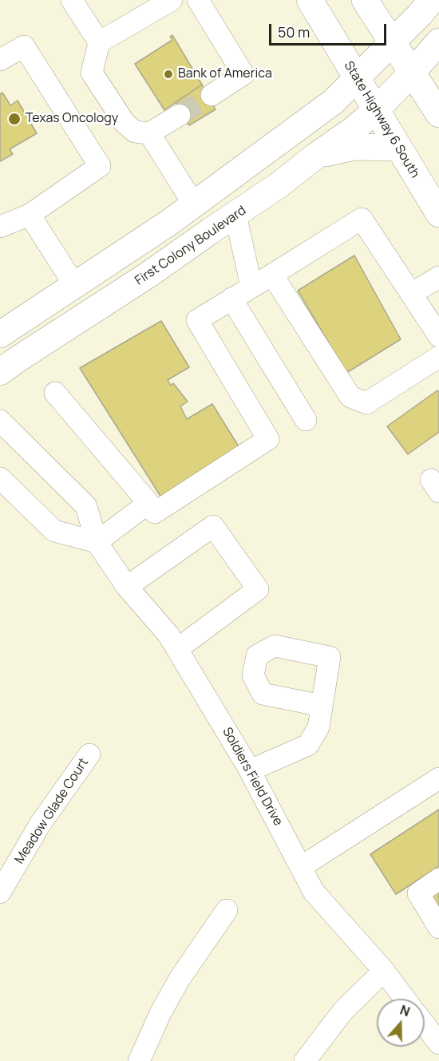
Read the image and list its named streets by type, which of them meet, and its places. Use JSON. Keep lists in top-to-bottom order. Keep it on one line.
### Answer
{"streets":{"main road":["State Highway 6 South","First Colony Boulevard"],"street":["Soldiers Field Drive","Meadow Glade Court"]},"crossings":[["State Highway 6 South","First Colony Boulevard"]],"places":["Bank of America","Texas Oncology"],"scale_bar":"50 m","north":"top"}
